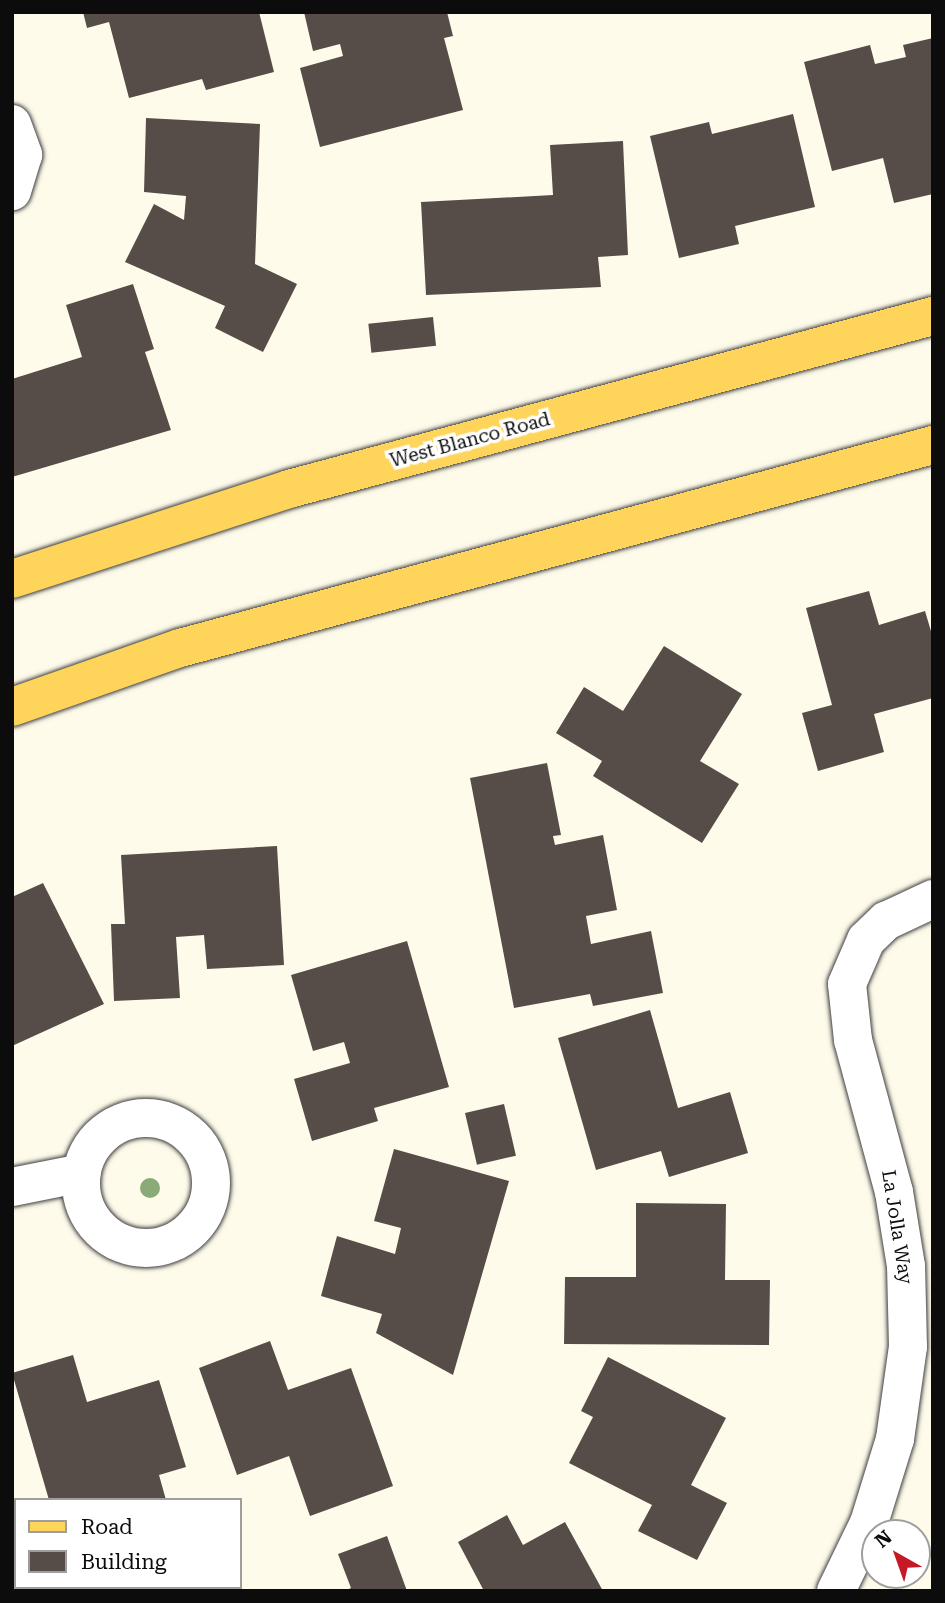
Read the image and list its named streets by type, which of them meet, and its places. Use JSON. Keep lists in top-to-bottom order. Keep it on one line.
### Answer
{"streets":{"main road":["West Blanco Road"],"street":["La Jolla Way"]},"legend":["Road","Building"],"north":"top left"}
